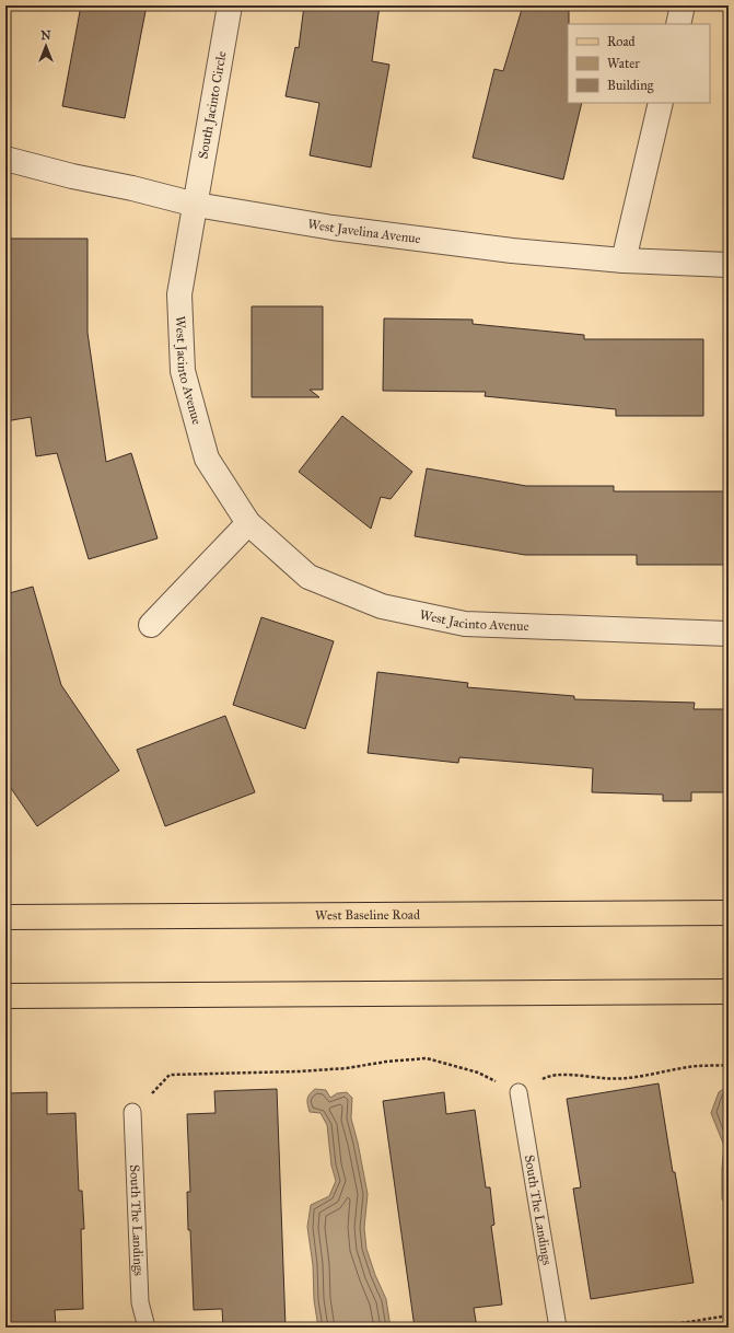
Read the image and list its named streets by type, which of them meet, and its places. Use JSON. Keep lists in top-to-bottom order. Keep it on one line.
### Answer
{"streets":{"main road":["West Baseline Road"],"street":["South Jacinto Circle","West Javelina Avenue","West Jacinto Avenue"],"lane":["South The Landings"]},"crossings":[["South Jacinto Circle","West Javelina Avenue"],["South Jacinto Circle","West Jacinto Avenue"],["West Javelina Avenue","West Jacinto Avenue"]],"legend":["Road","Water","Building"],"north":"top"}
